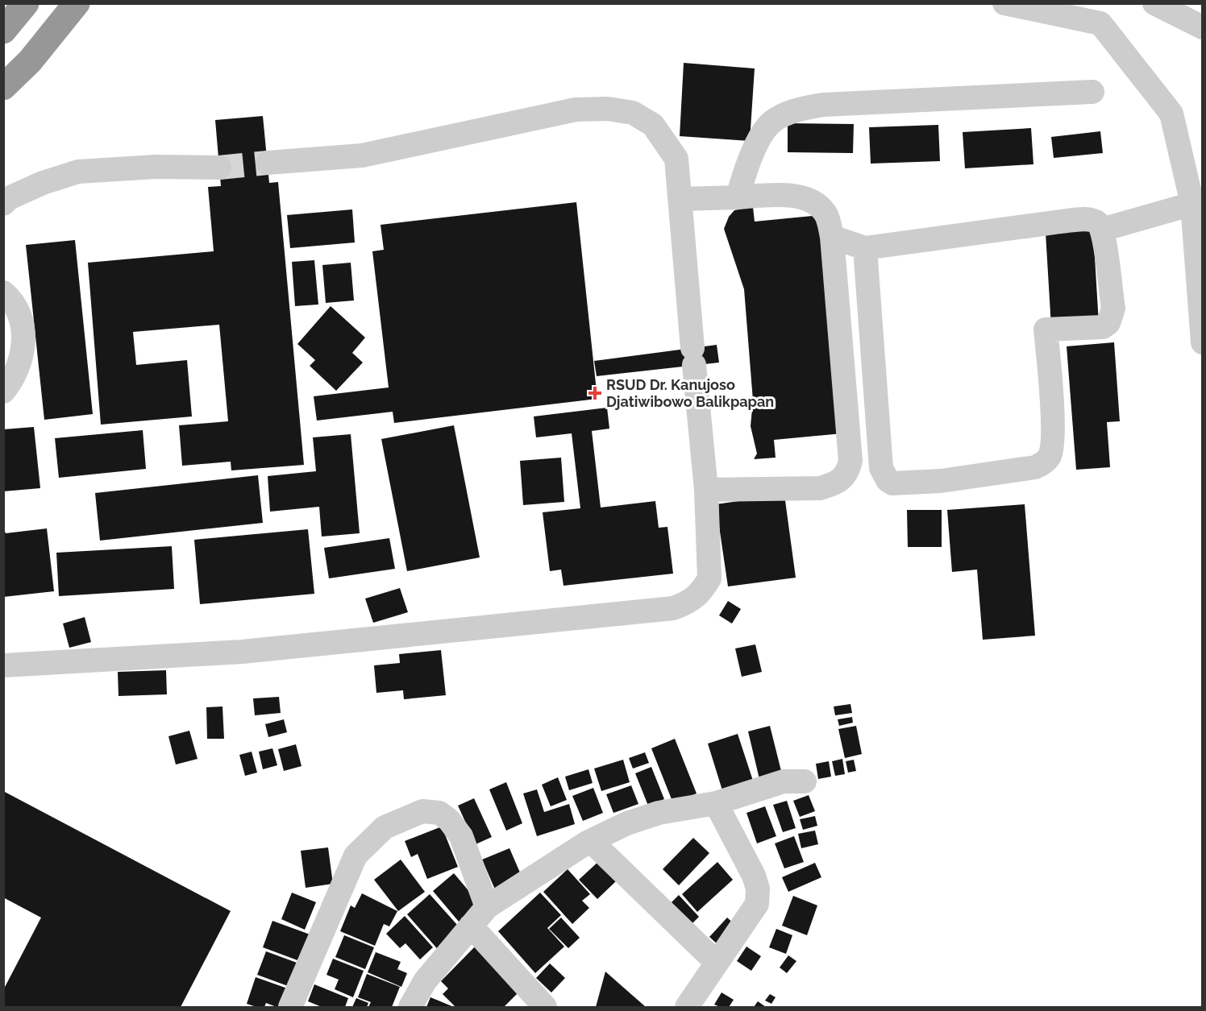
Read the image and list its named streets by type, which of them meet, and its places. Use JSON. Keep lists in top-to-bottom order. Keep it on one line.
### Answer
{"places":{"health":["RSUD Dr. Kanujoso Djatiwibowo Balikpapan"]}}
